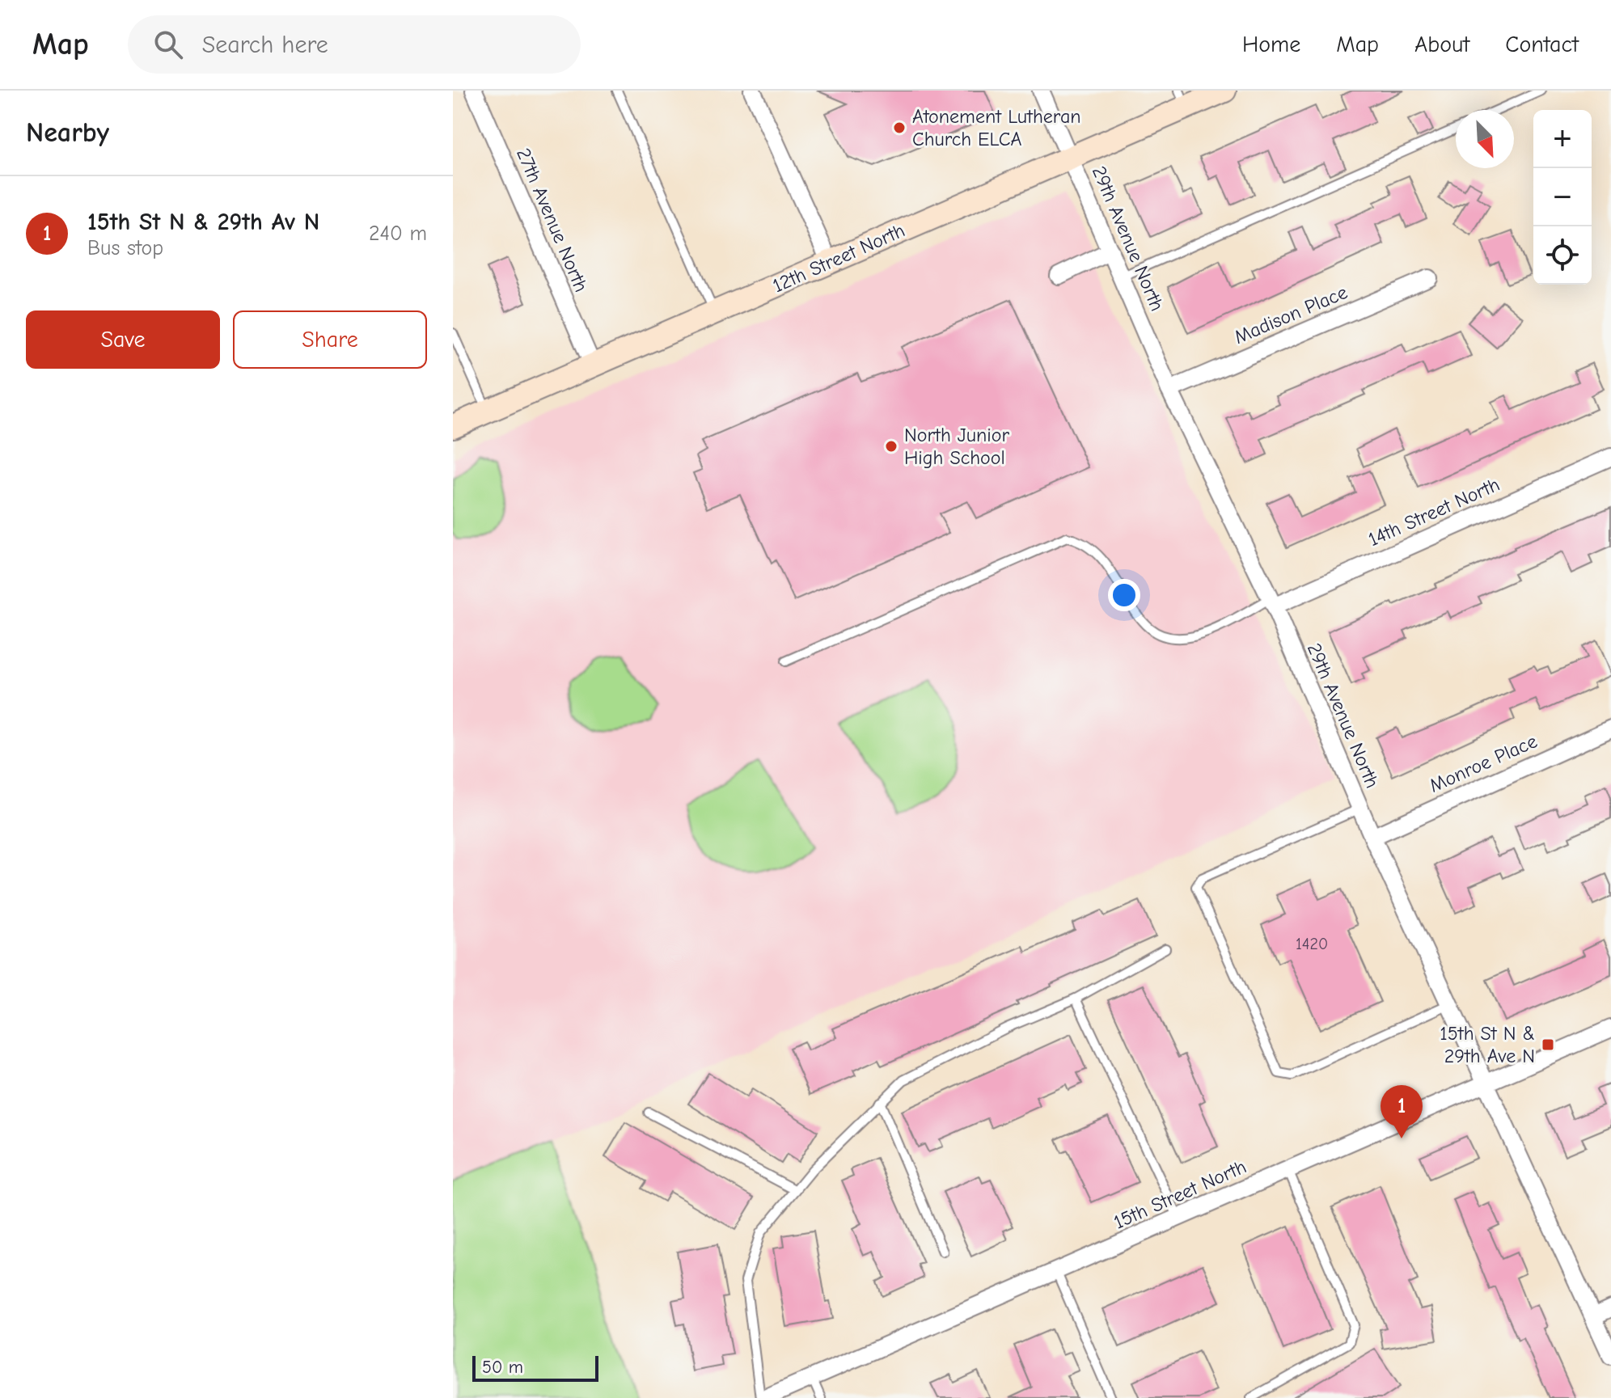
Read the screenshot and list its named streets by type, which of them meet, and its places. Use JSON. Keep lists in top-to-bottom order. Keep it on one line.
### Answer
{"streets":{"street":["27th Avenue North","29th Avenue North","12th Street North","Madison Place","14th Street North","Monroe Place","15th Street North"]},"crossings":[["27th Avenue North","12th Street North"],["29th Avenue North","12th Street North"],["29th Avenue North","Madison Place"],["29th Avenue North","14th Street North"],["29th Avenue North","Monroe Place"],["29th Avenue North","15th Street North"]],"places":{"other":["Atonement Lutheran Church ELCA","North Junior High School"],"transit":["15th St N & 29th Ave N"]},"house_numbers":["1420"],"scale_bar":"50 m","north":"bottom right","page":{"header":"Map","search":"Search here","nav":["Home","Map","About","Contact"],"heading":"Nearby","map_buttons":["+","−"],"list":[{"mark":"1","name":"15th St N & 29th Av N","note":"Bus stop","value":"240 m"}],"buttons":["Save","Share"],"pins":"1","scale":"50 m"}}
